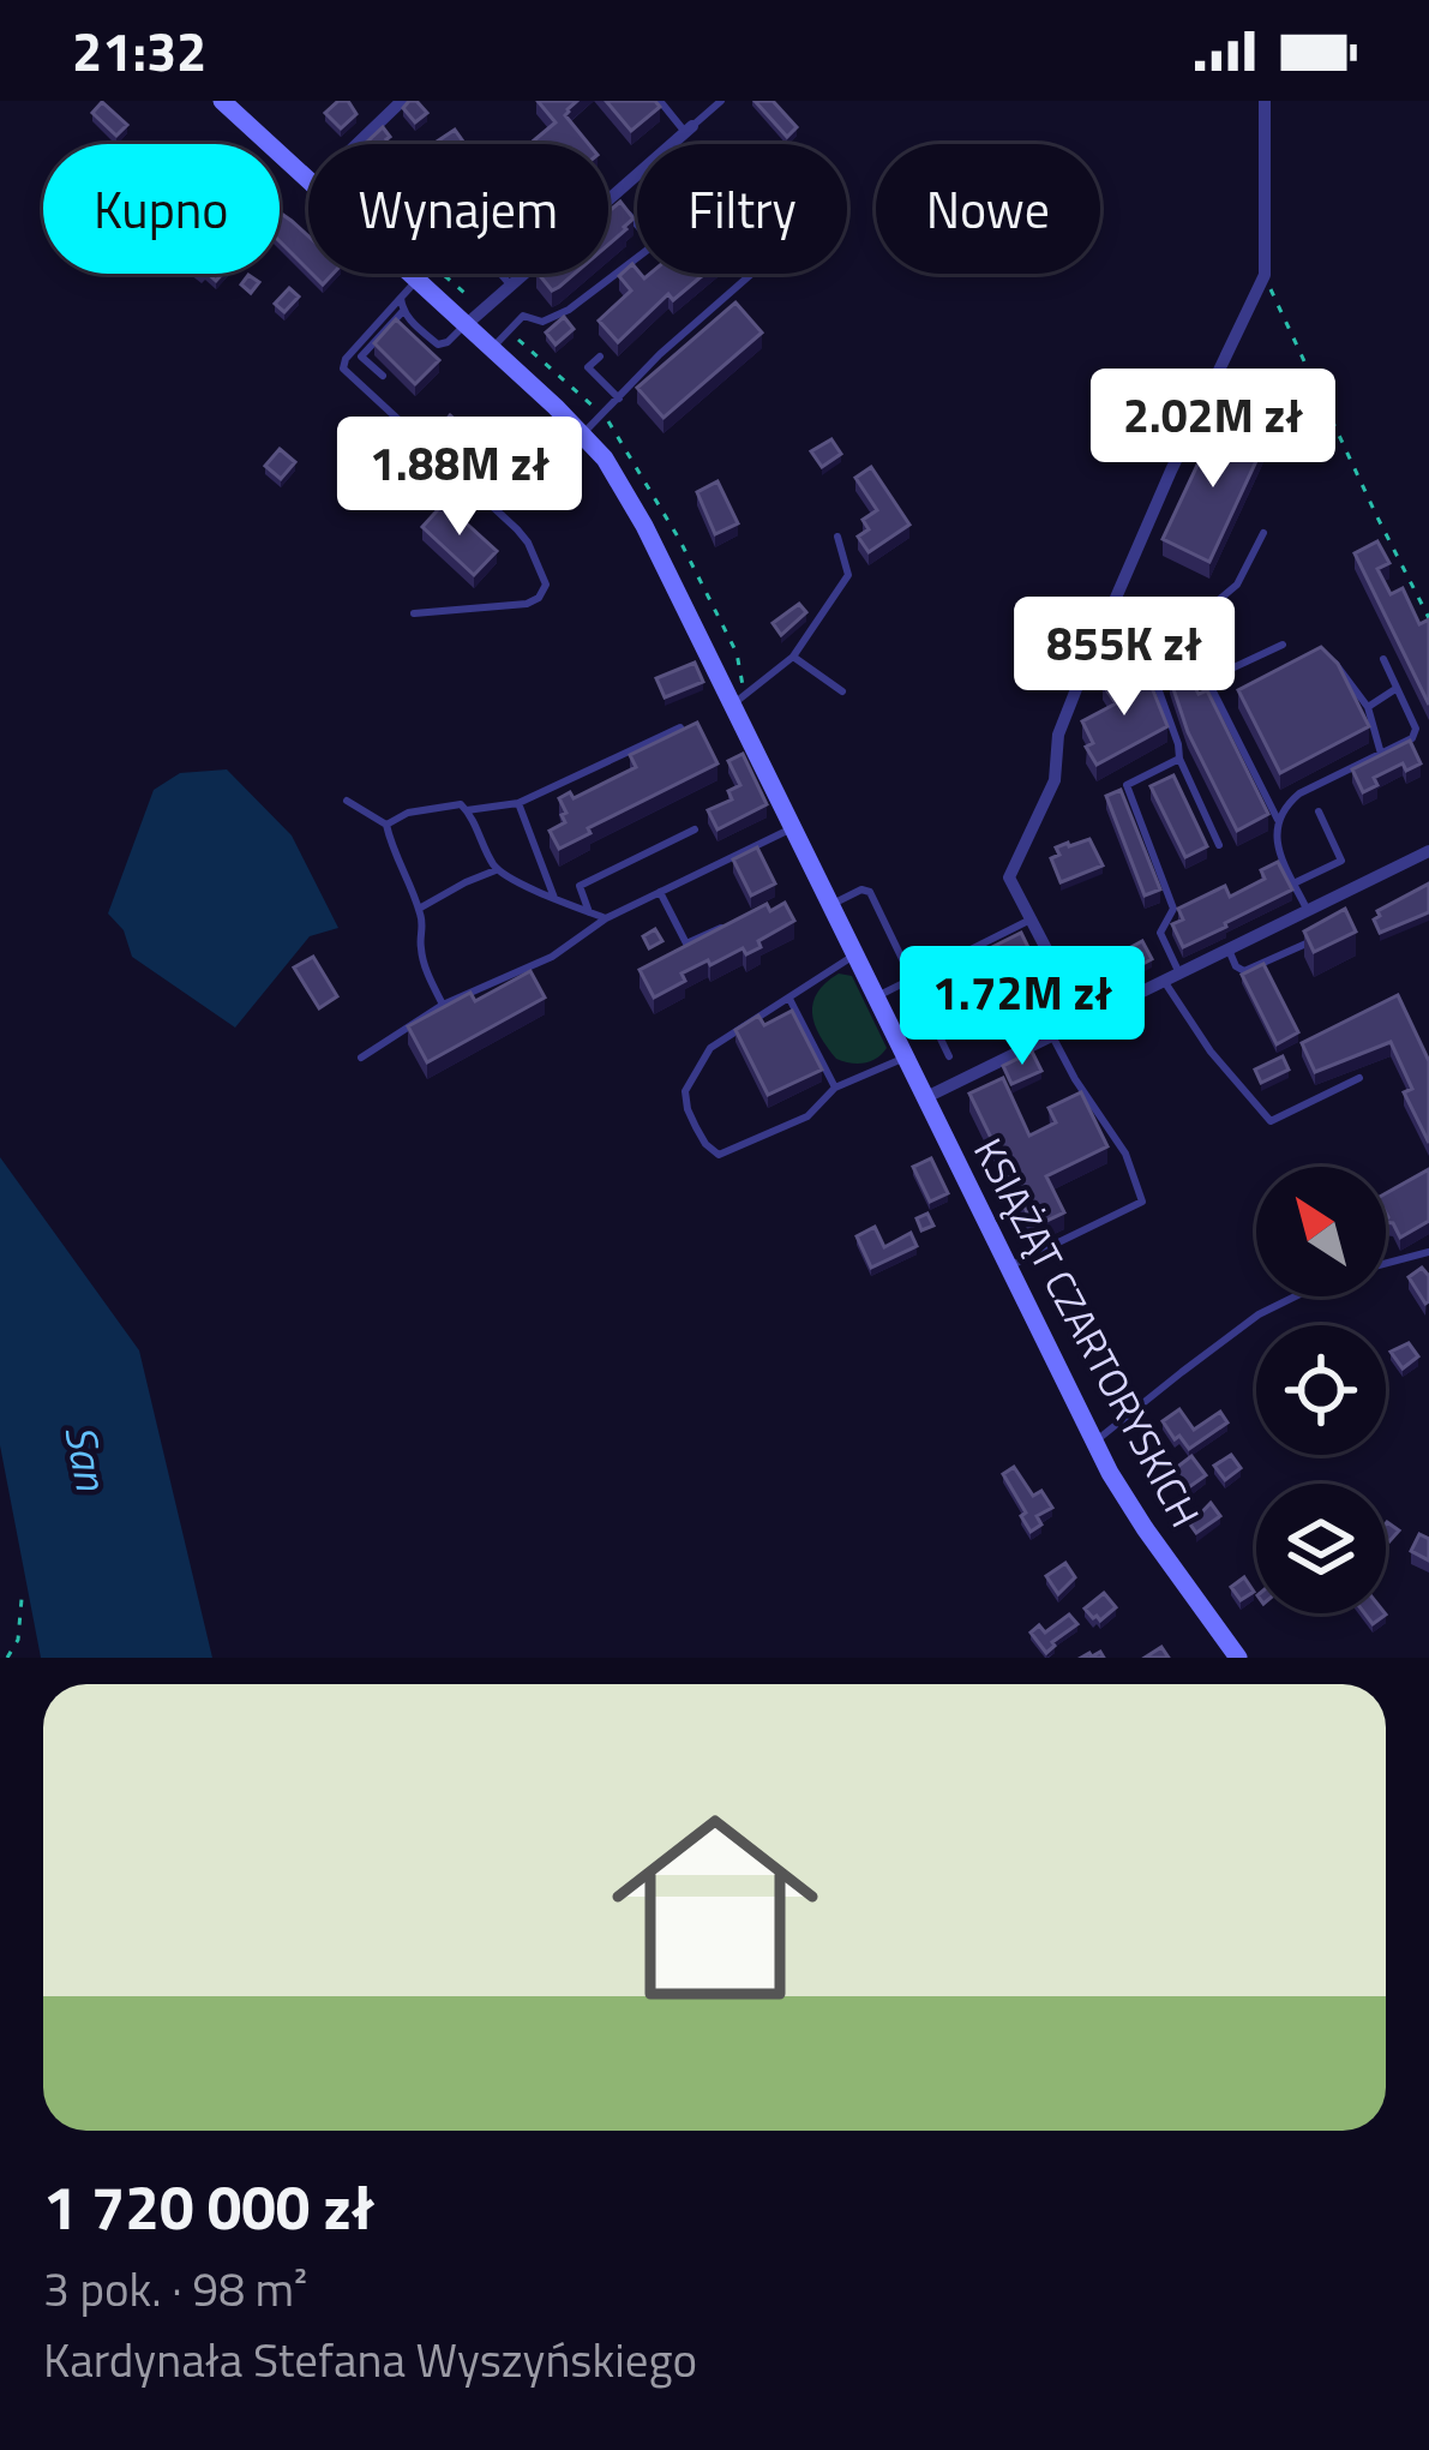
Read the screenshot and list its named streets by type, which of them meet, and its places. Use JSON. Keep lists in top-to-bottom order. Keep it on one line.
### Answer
{"streets":{"main road":["KSIĄŻĄT CZARTORYSKICH"]},"water":["San"],"north":"top left","page":{"status":"21:32","chip":["Kupno","Wynajem","Filtry","Nowe"],"price":["2.02M zł","1.88M zł","855K zł","1.72M zł"],"list":[{"name":"1 720 000 zł","note":"3 pok. · 98 m² · Kardynała Stefana Wyszyńskiego"}]}}
